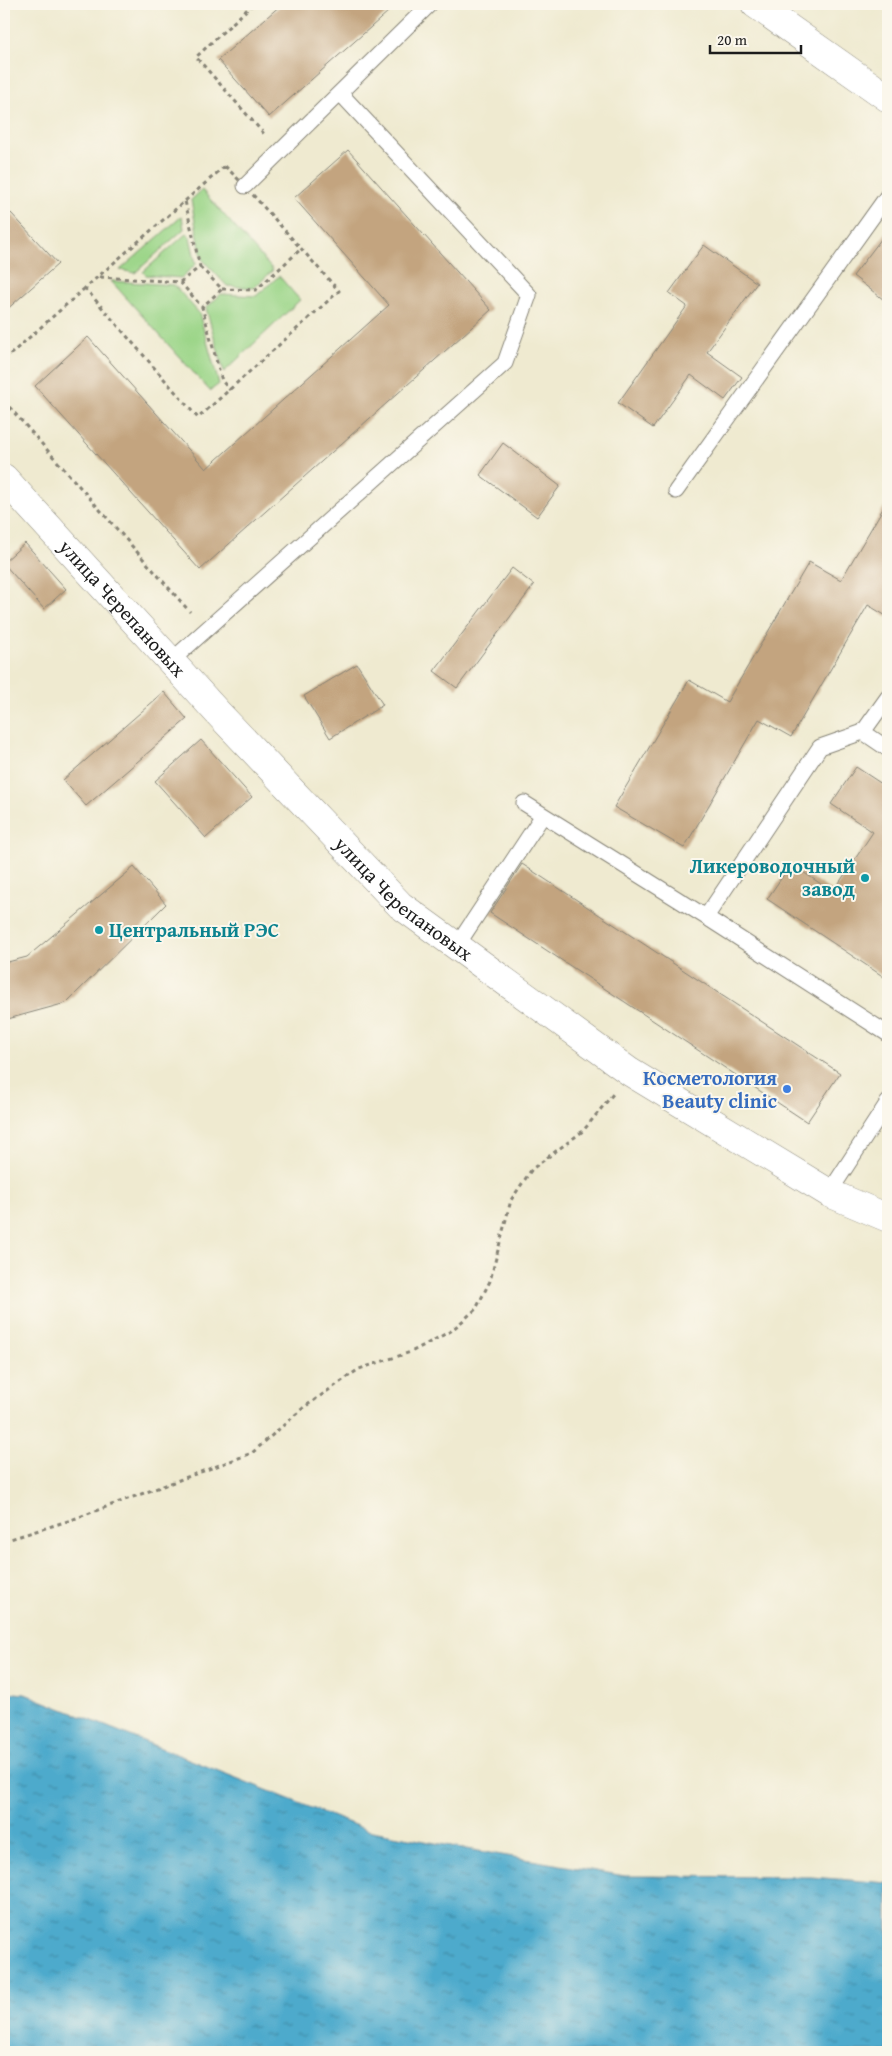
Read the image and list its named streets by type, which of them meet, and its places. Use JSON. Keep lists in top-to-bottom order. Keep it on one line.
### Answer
{"streets":{"street":["улица Черепановых"]},"places":["Ликероводочный завод","Центральный РЭС","Косметология Beauty clinic"],"scale_bar":"20 m"}
